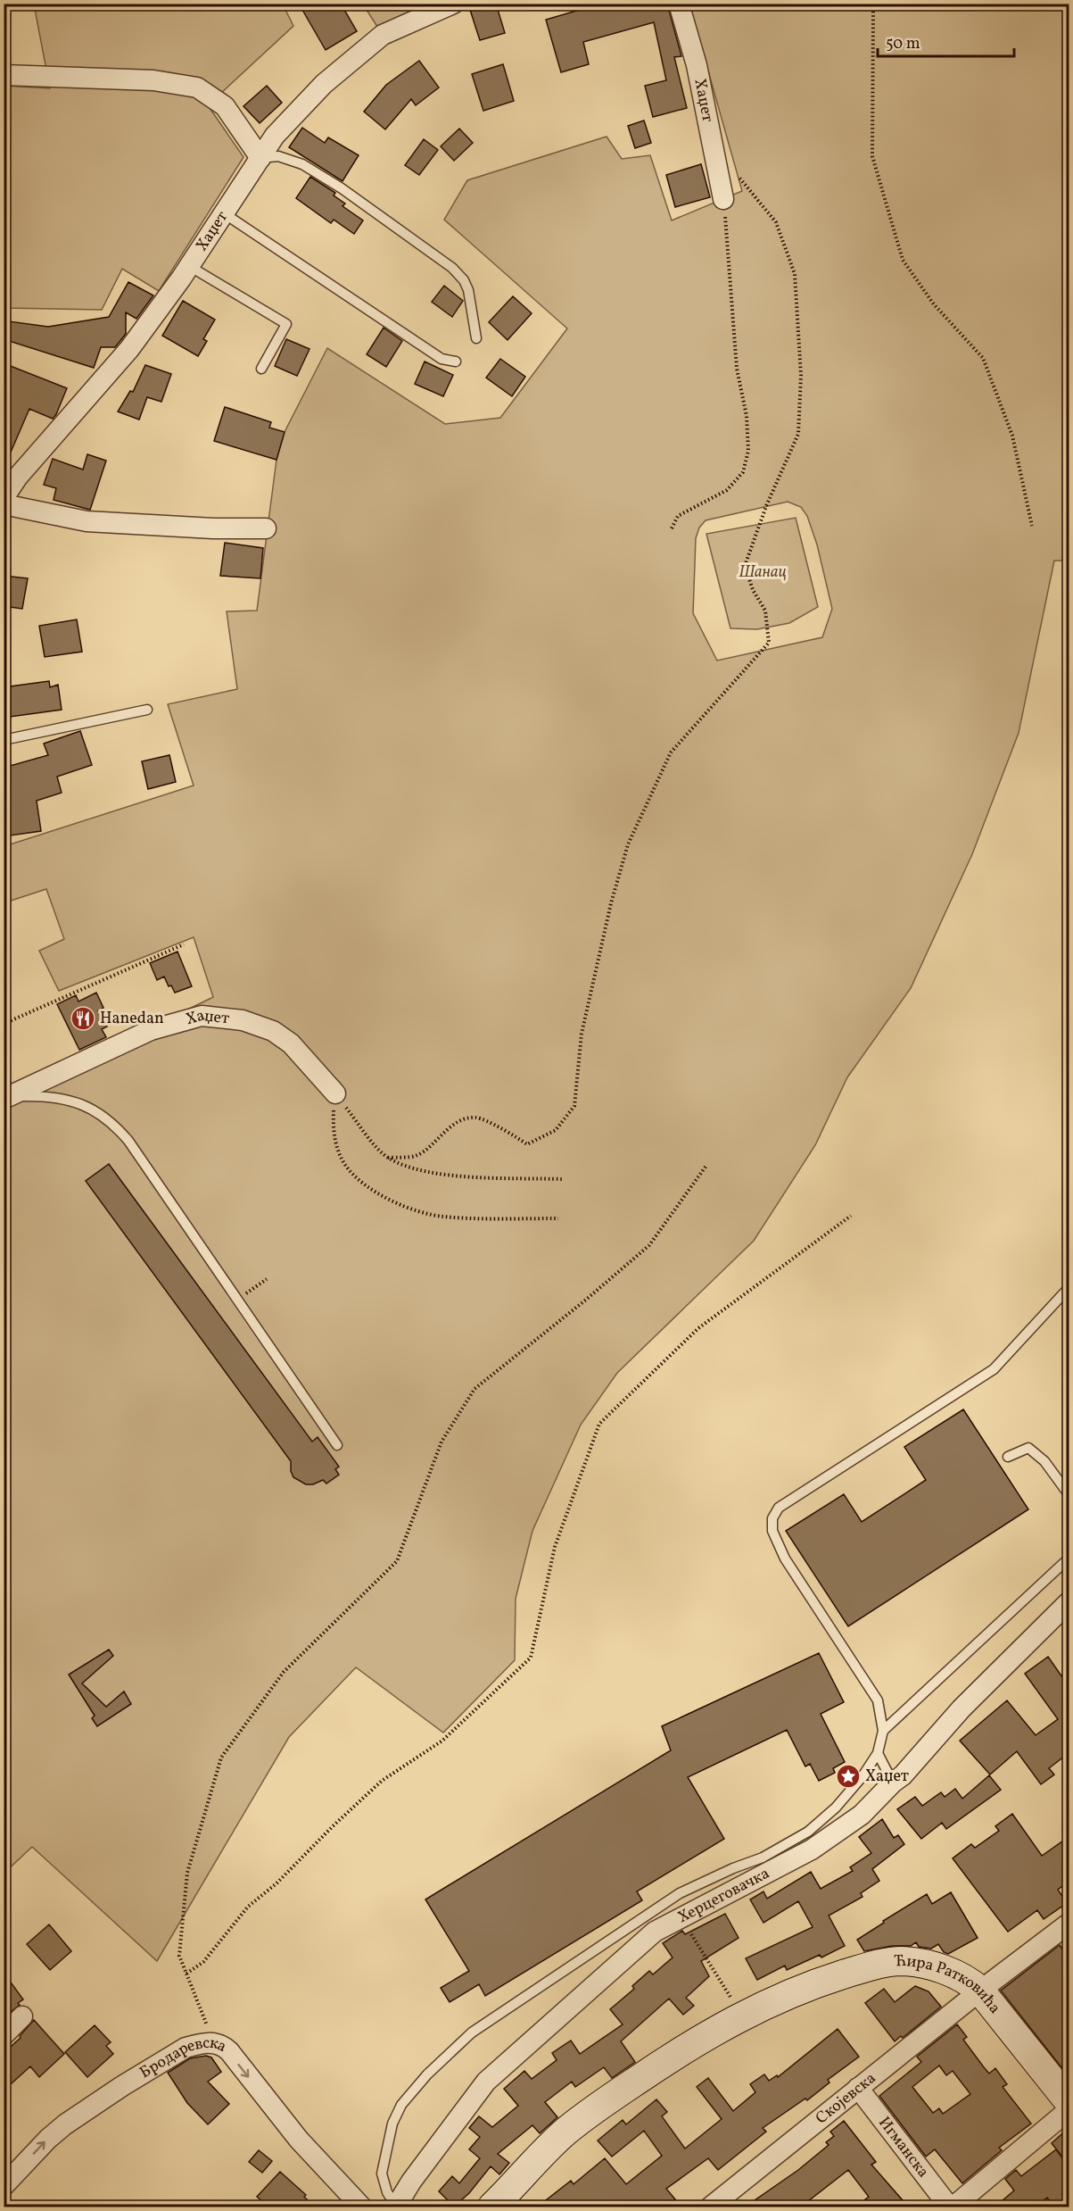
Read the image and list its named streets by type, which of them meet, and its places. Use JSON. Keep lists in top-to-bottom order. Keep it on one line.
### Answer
{"streets":{"street":["Хаџет","Херцеговачка","Ћира Ратковића","Бродаревска","Скојевска","Игманска"]},"crossings":[["Ћира Ратковића","Скојевска"],["Скојевска","Игманска"]],"parks":["Шанац"],"places":{"restaurant":["Hanedan"],"place":["Хаџет"]},"scale_bar":"50 m"}
